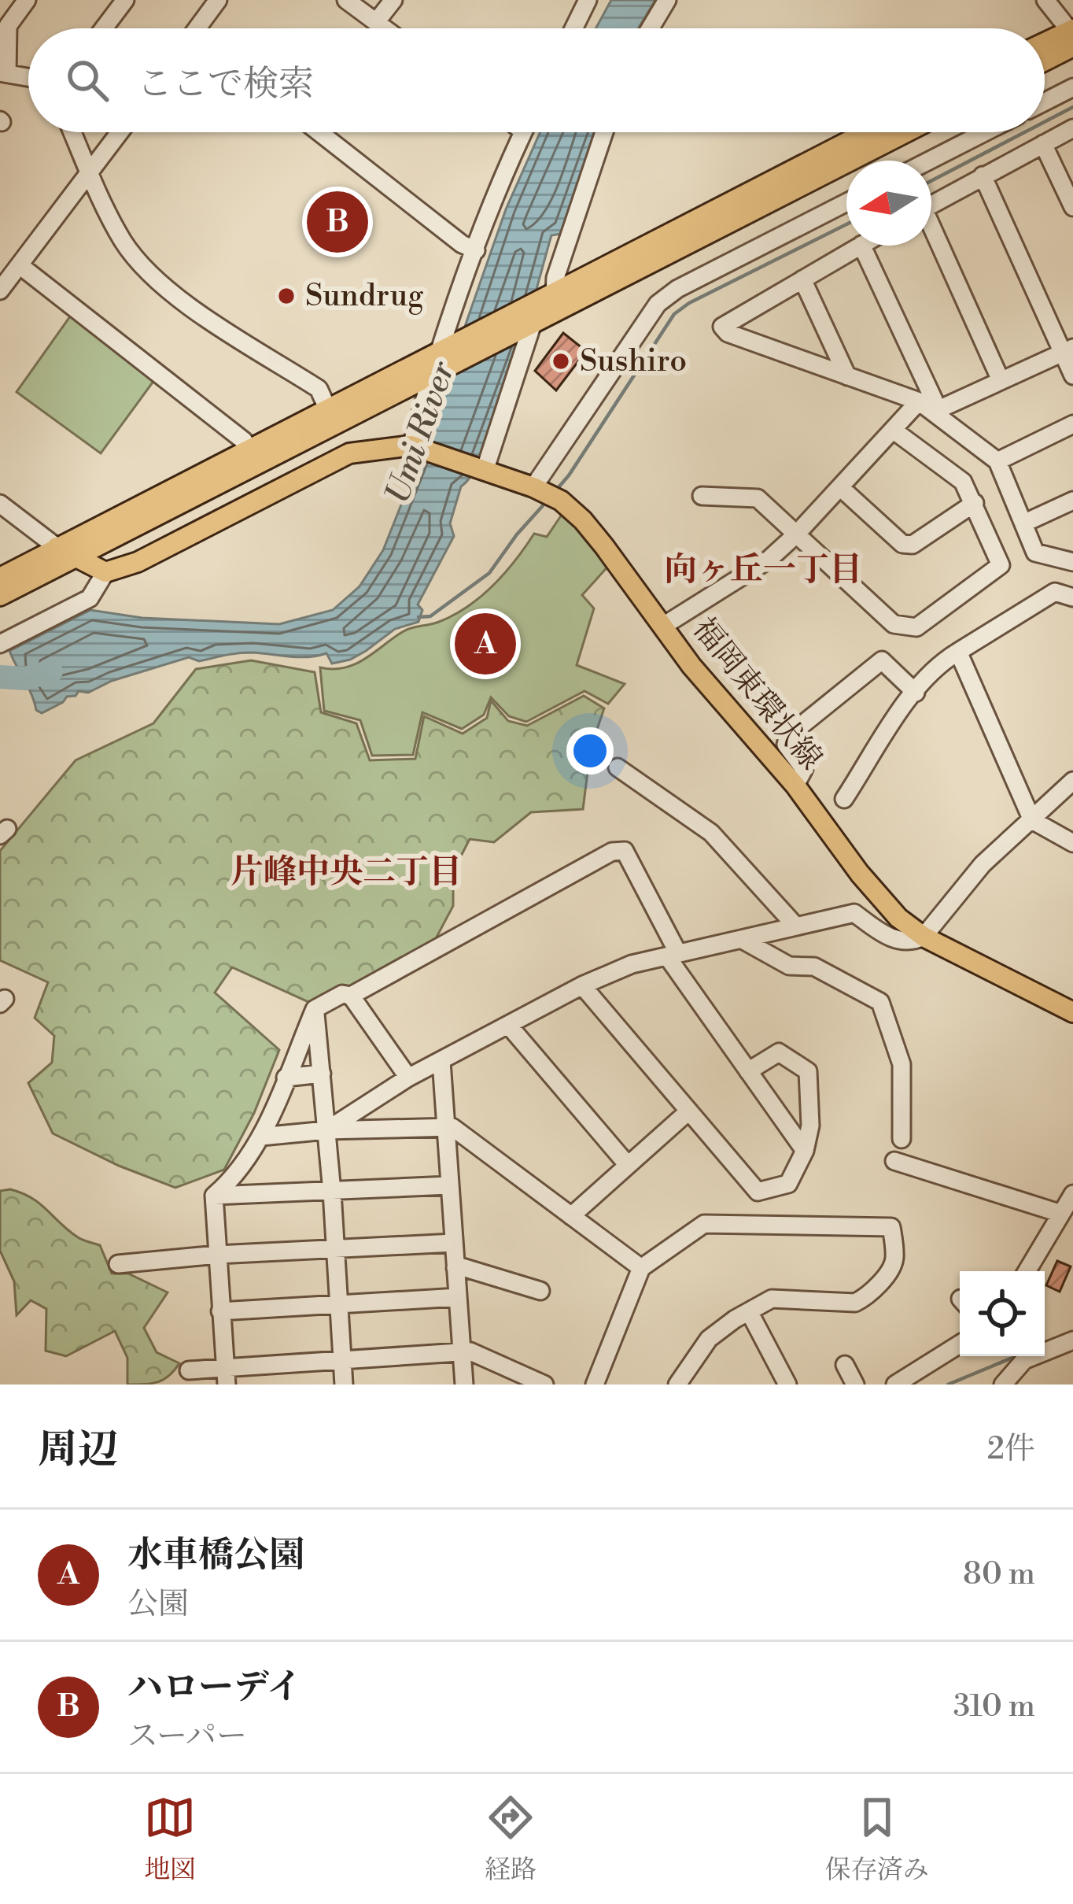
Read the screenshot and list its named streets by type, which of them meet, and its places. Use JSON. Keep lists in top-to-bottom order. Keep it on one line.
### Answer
{"streets":{"main road":["福岡東環状線"]},"districts":["向ヶ丘一丁目","片峰中央二丁目"],"water":["Umi River"],"places":["Sundrug","Sushiro"],"north":"left","page":{"search":"ここで検索","pins":["B","A"],"heading":["周辺","2件"],"list":[{"mark":"A","name":"水車橋公園","note":"公園","value":"80 m"},{"mark":"B","name":"ハローデイ","note":"スーパー","value":"310 m"}],"nav":["地図","経路","保存済み"]}}
